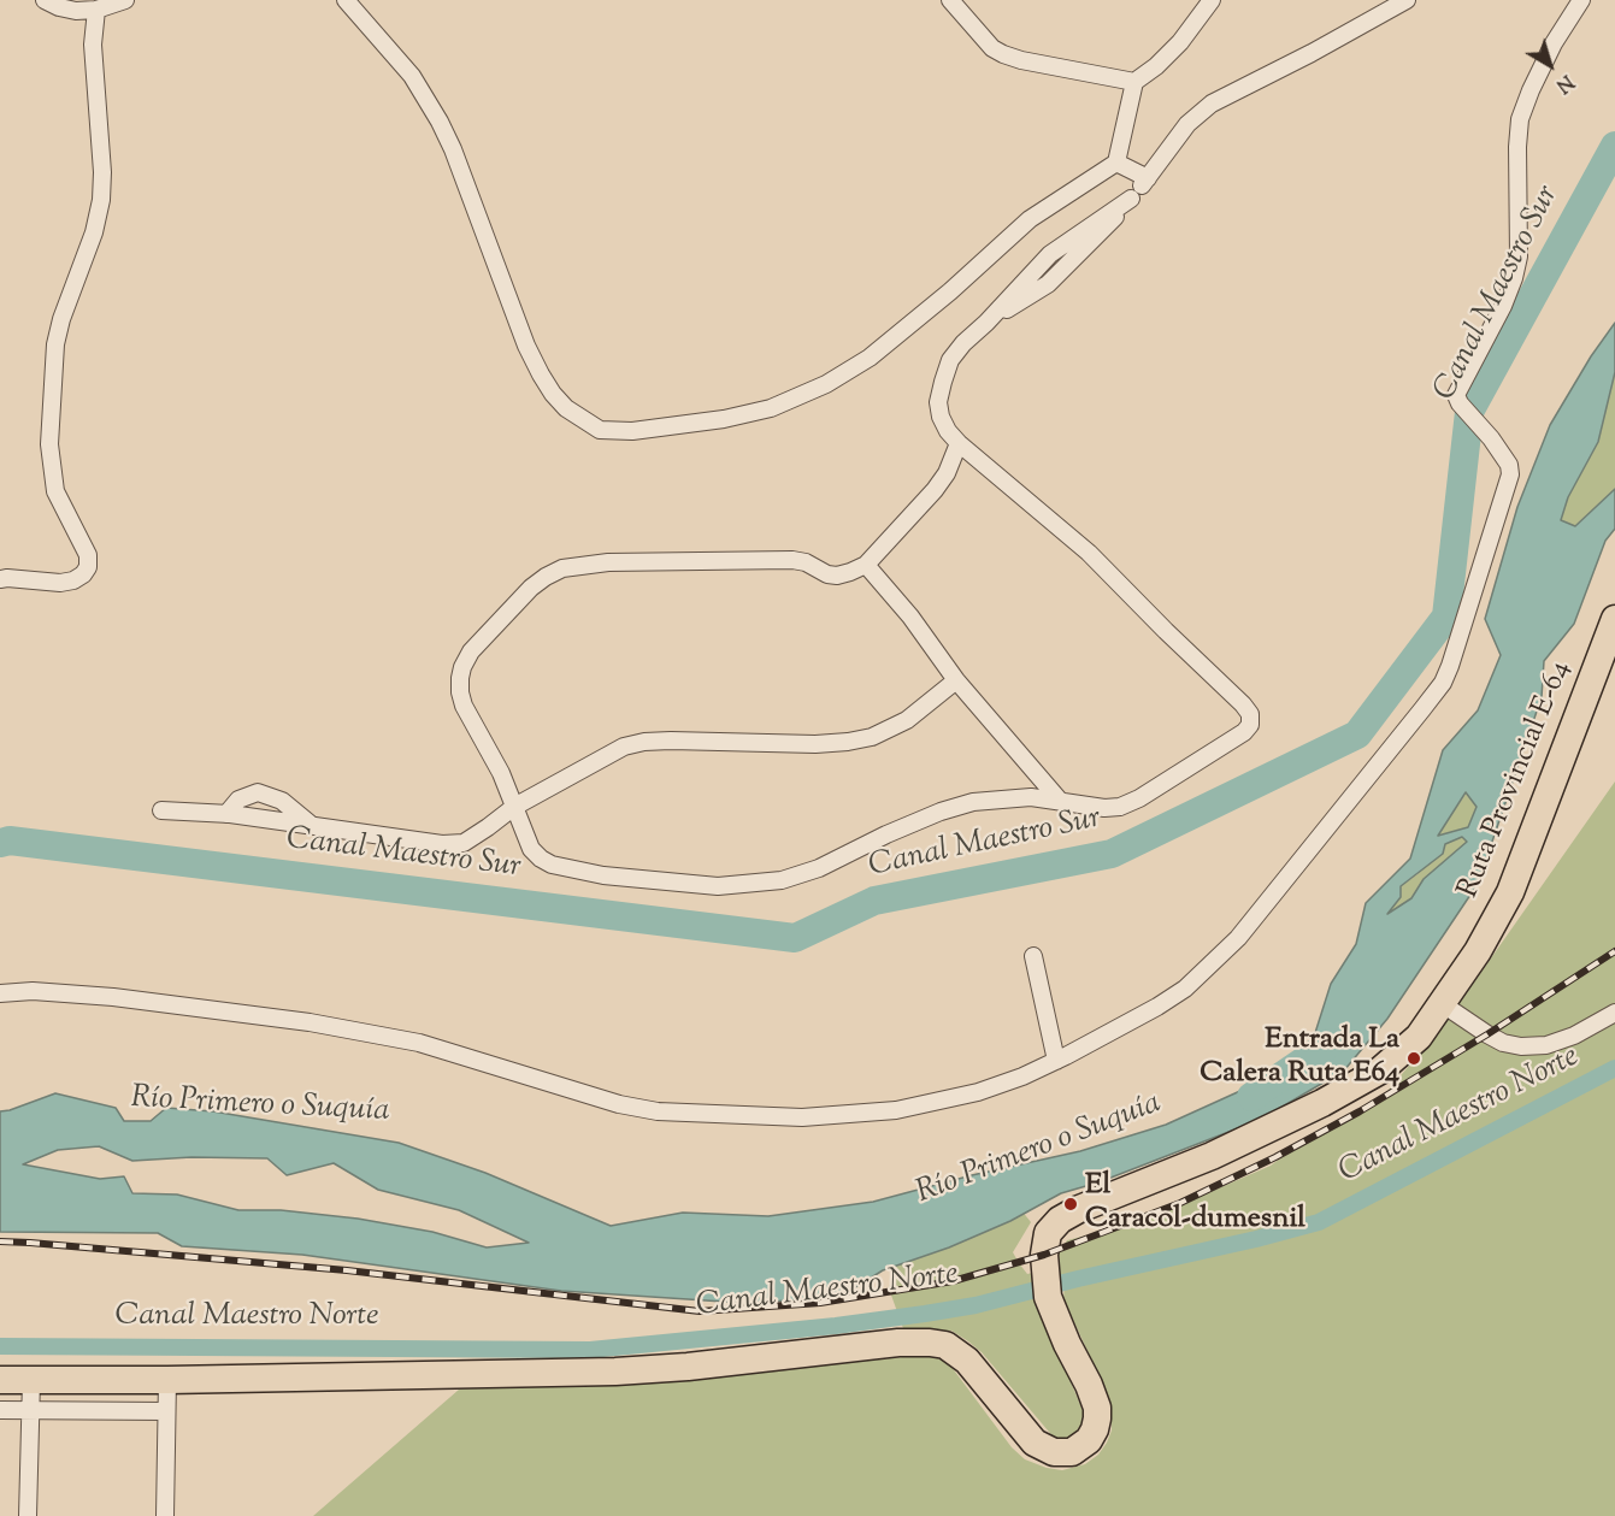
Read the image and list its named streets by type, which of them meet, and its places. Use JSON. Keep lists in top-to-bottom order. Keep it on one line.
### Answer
{"streets":{"main road":["Ruta Provincial E-64"]},"water":["Canal Maestro Sur","Río Primero o Suquía","Canal Maestro Norte"],"places":["Entrada La Calera Ruta E64","El Caracol-dumesnil"],"north":"bottom right"}
